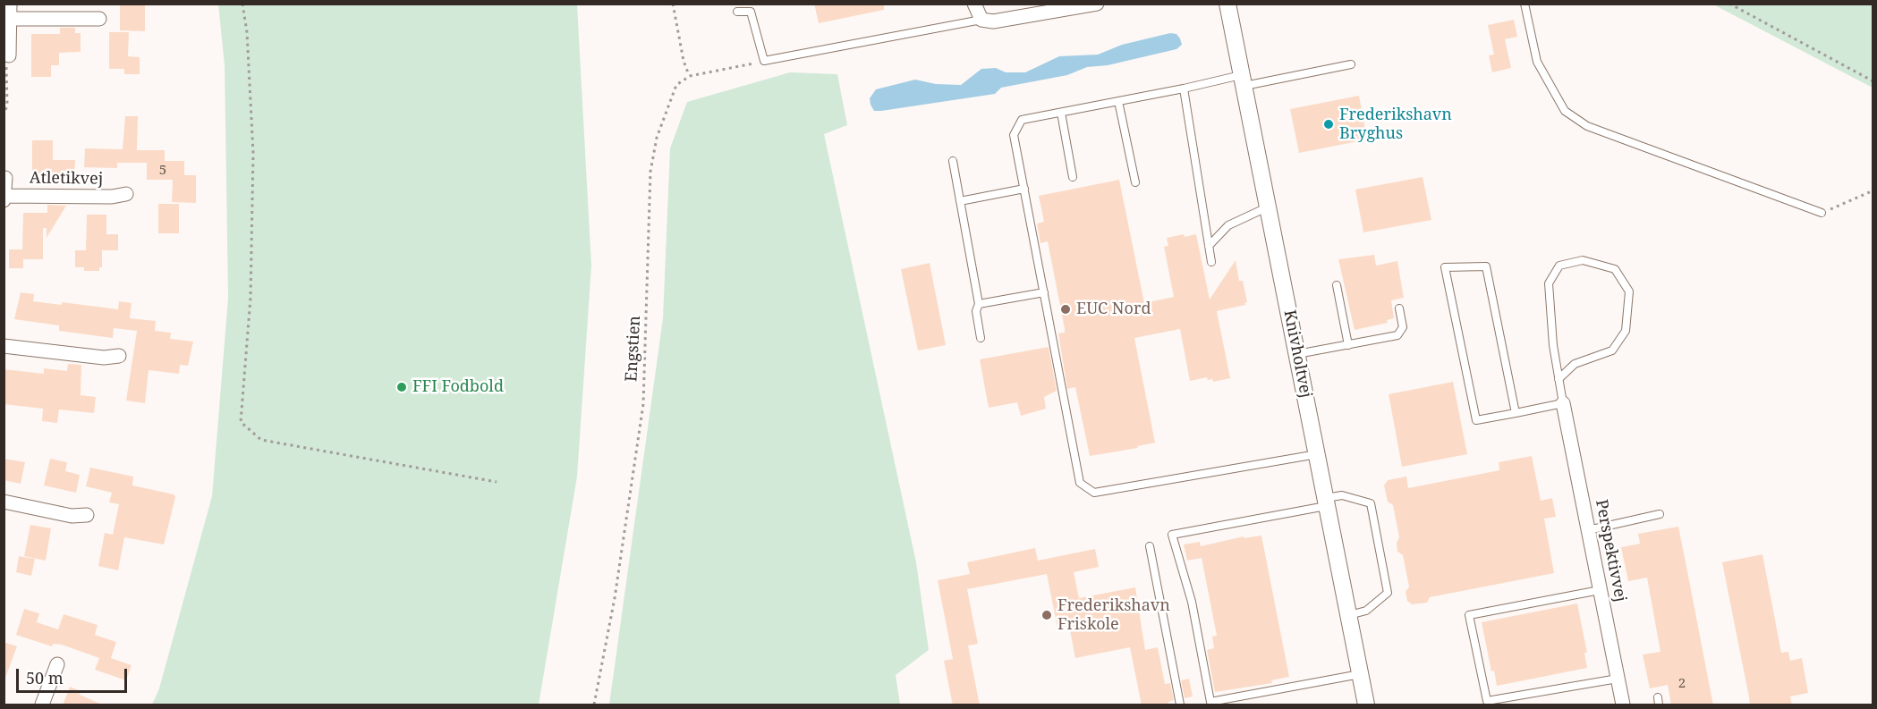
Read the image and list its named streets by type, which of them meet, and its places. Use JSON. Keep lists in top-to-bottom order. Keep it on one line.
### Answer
{"streets":{"street":["Atletikvej","Knivholtvej","Perspektivvej"],"path":["Engstien"]},"places":["Frederikshavn Bryghus","EUC Nord","FFI Fodbold","Frederikshavn Friskole"],"house_numbers":["5","2"],"scale_bar":"50 m"}
